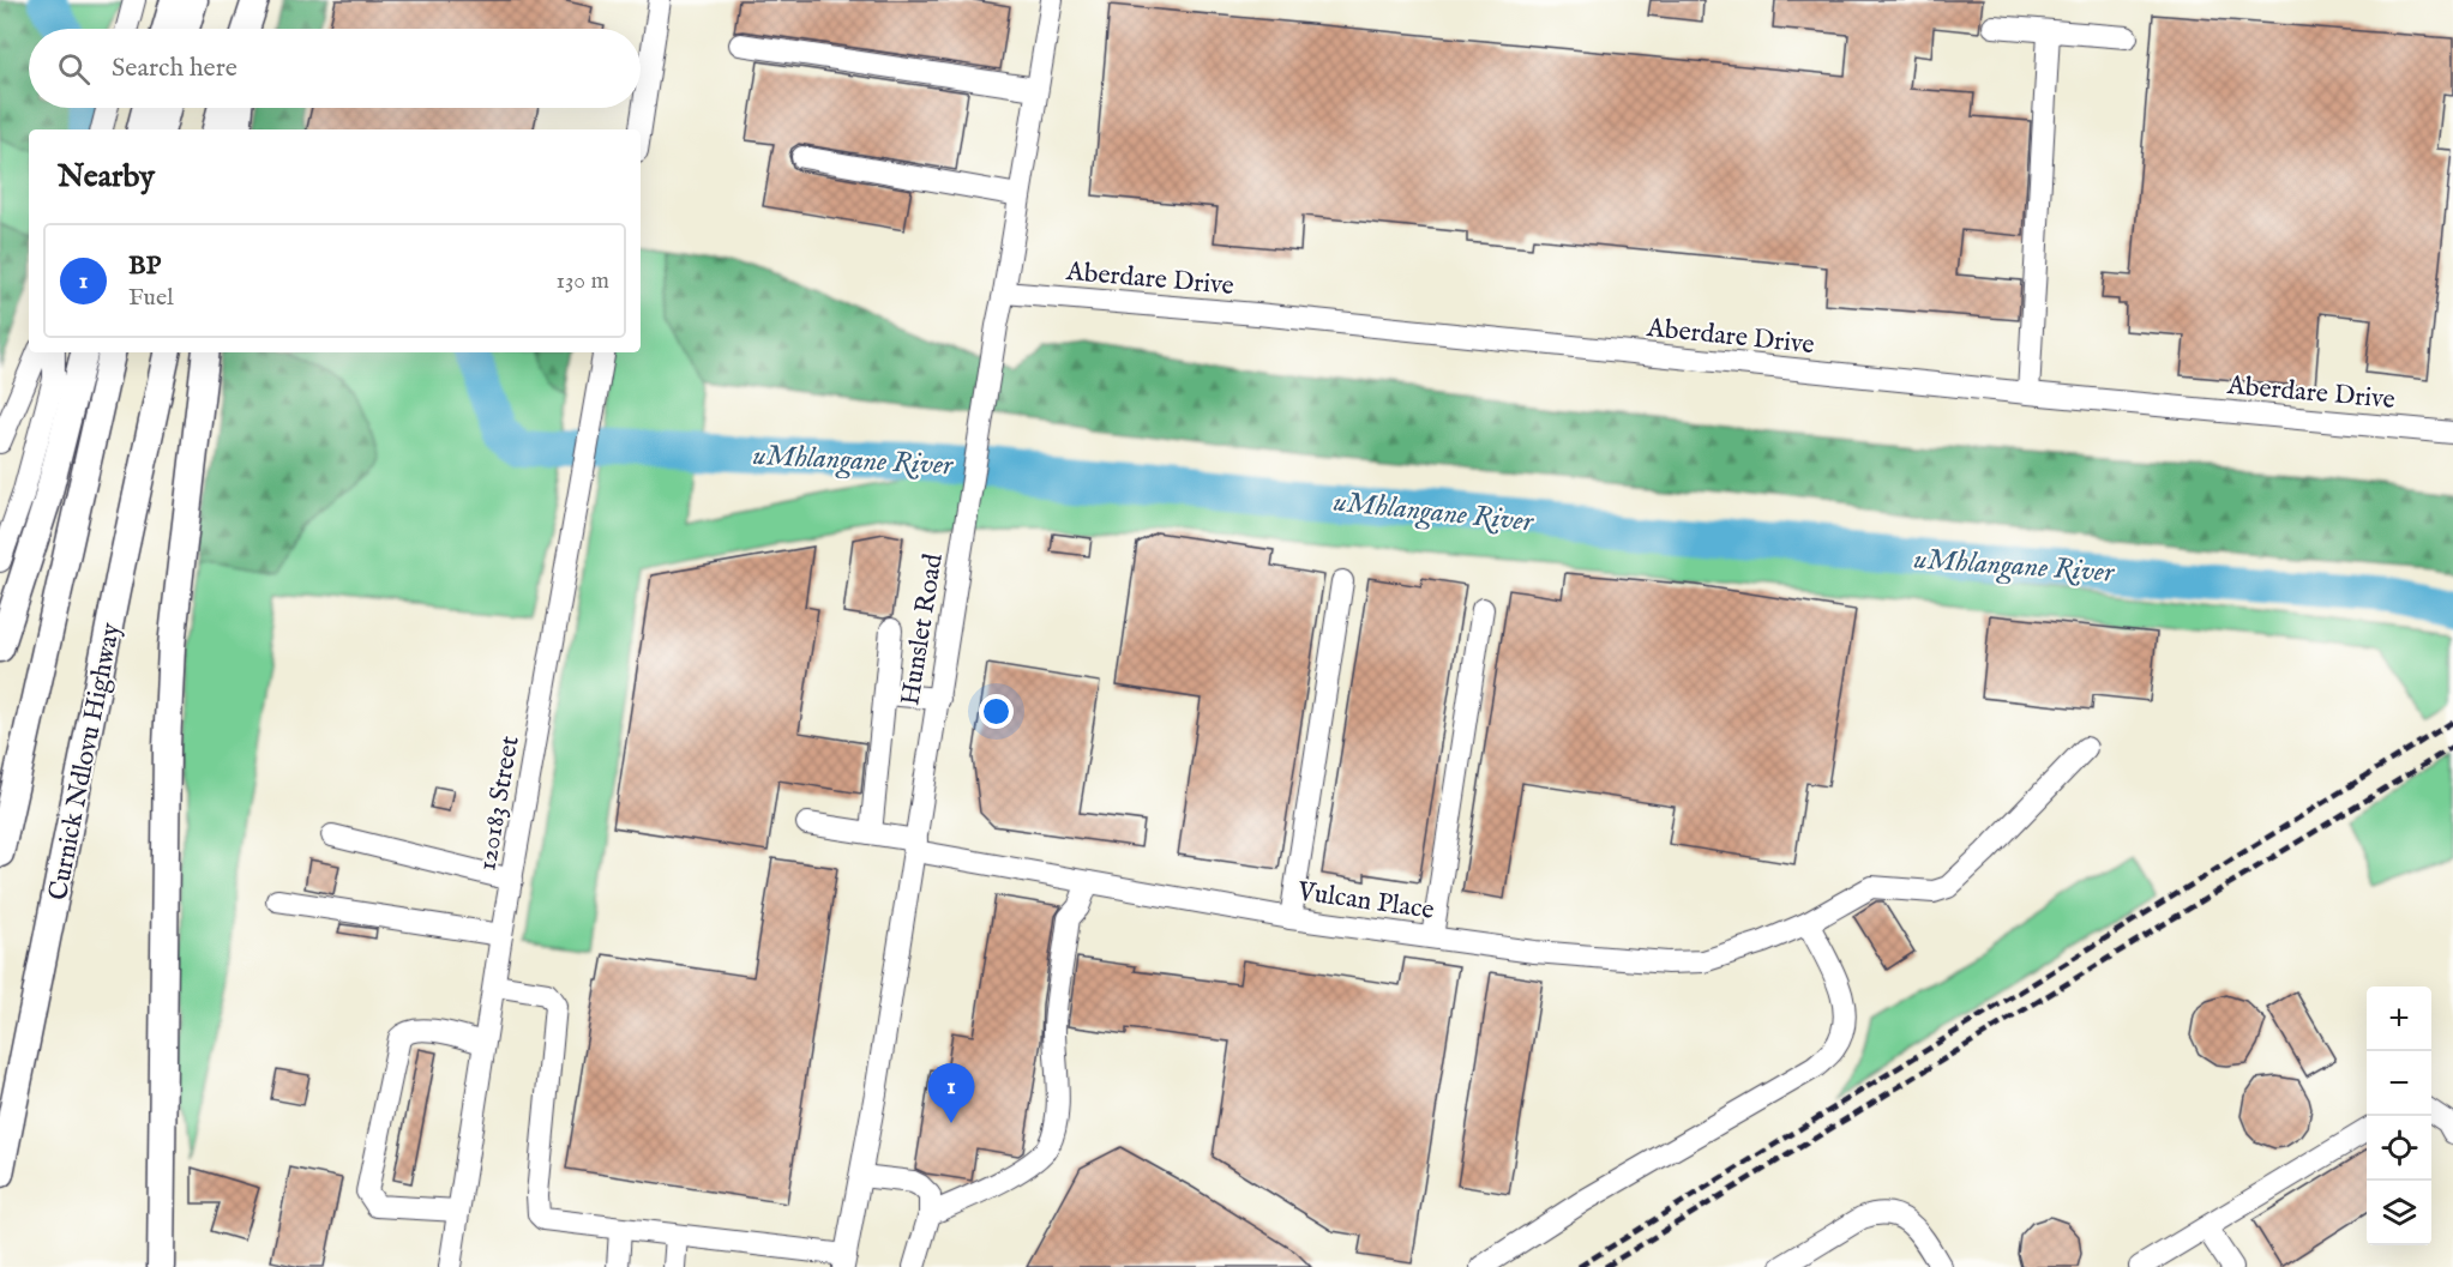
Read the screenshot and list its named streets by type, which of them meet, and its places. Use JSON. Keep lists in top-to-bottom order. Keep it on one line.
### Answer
{"streets":{"main road":["Curnick Ndlovu Highway"],"street":["Aberdare Drive","Hunslet Road","120183 Street","Vulcan Place"]},"crossings":[["Aberdare Drive","Hunslet Road"],["Hunslet Road","Vulcan Place"]],"water":["uMhlangane River"],"page":{"search":"Search here","heading":"Nearby","list":[{"mark":"1","name":"BP","note":"Fuel","value":"130 m"}],"map_buttons":["+","−"],"pins":"1"}}
